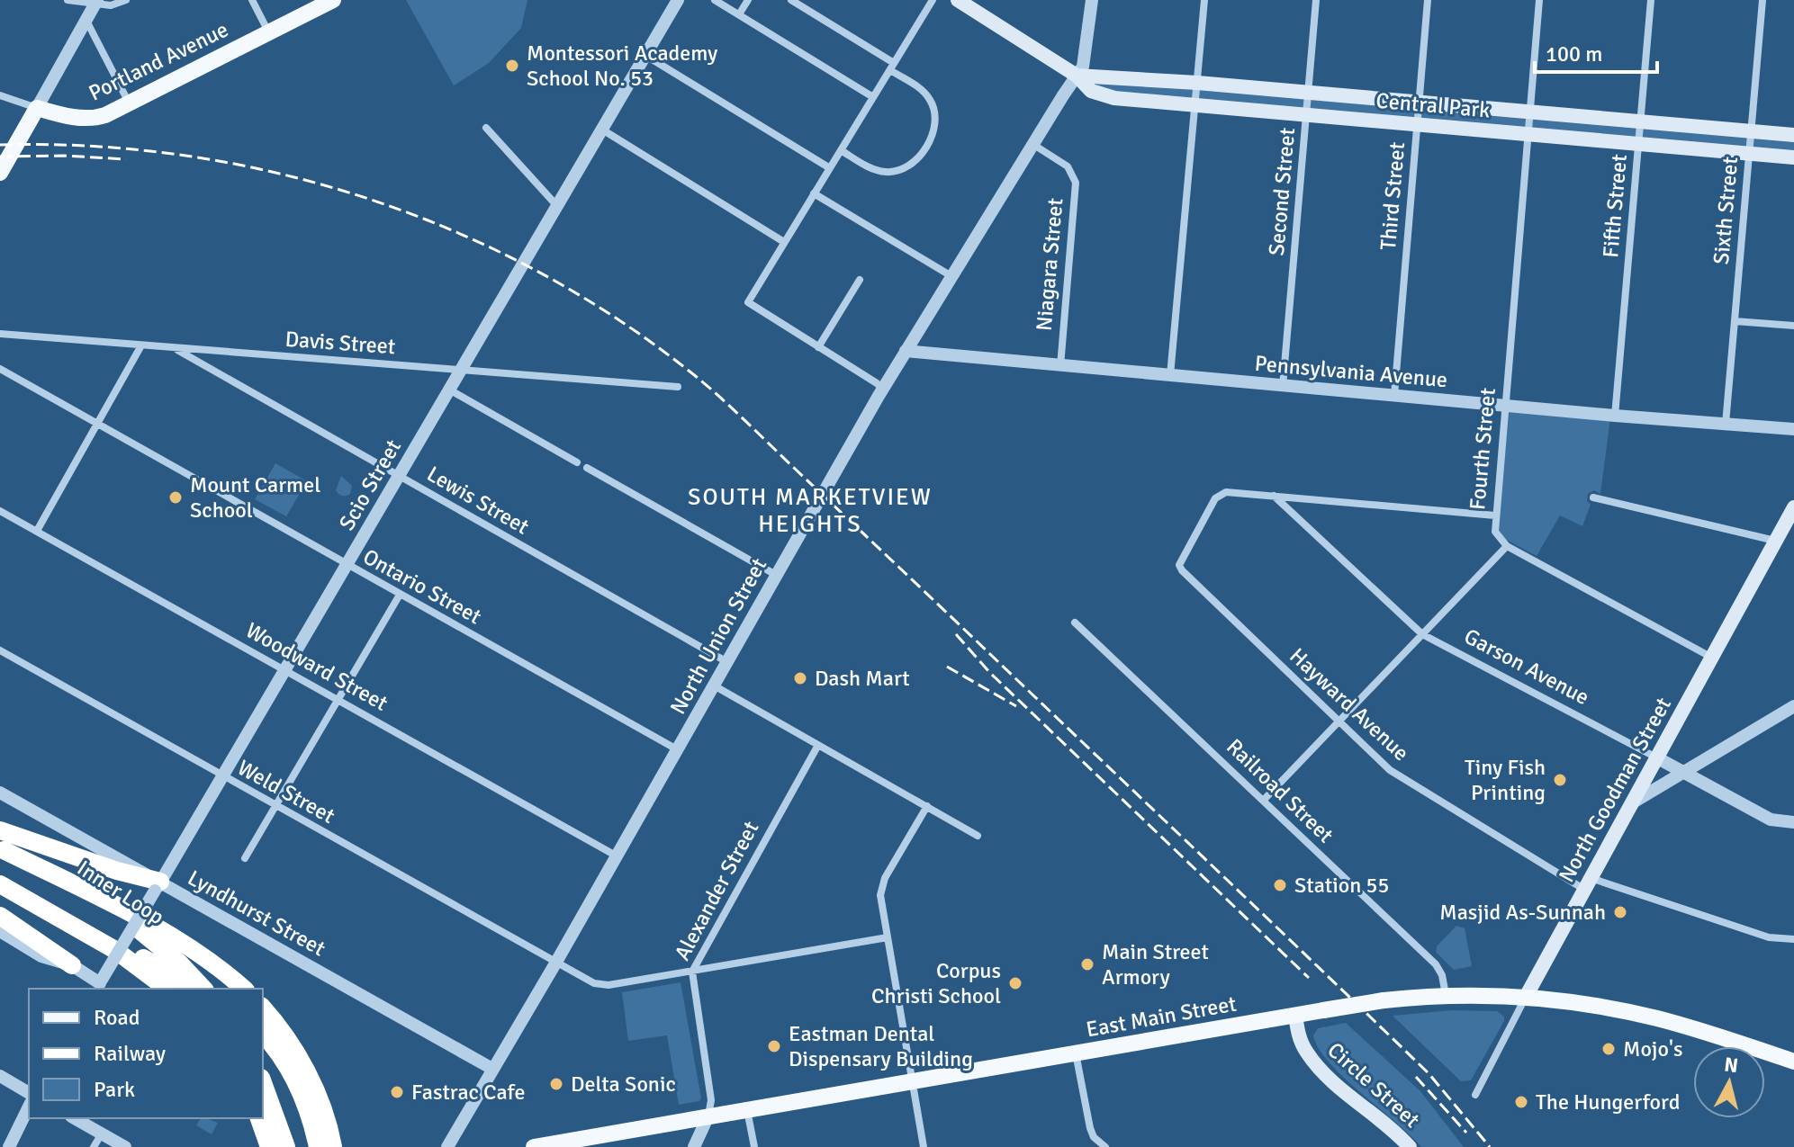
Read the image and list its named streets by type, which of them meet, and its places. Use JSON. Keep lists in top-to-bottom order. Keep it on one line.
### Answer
{"streets":{"highway":["Inner Loop"],"main road":["Portland Avenue","Central Park","North Goodman Street","East Main Street","Circle Street"],"street":["Second Street","Third Street","Fifth Street","Sixth Street","Niagara Street","Davis Street","Pennsylvania Avenue","Fourth Street","Scio Street","Lewis Street","Ontario Street","North Union Street","Woodward Street","Garson Avenue","Hayward Avenue","Railroad Street","Weld Street","Alexander Street","Lyndhurst Street"]},"crossings":[["Central Park","Second Street"],["Central Park","Third Street"],["Central Park","Fifth Street"],["Central Park","Sixth Street"],["Central Park","Fourth Street"],["Central Park","North Union Street"],["Second Street","Pennsylvania Avenue"],["Third Street","Pennsylvania Avenue"],["Fifth Street","Pennsylvania Avenue"],["Sixth Street","Pennsylvania Avenue"],["Niagara Street","Pennsylvania Avenue"],["Niagara Street","North Union Street"],["Davis Street","Scio Street"],["Davis Street","Lewis Street"],["Pennsylvania Avenue","Fourth Street"],["Pennsylvania Avenue","North Union Street"],["Scio Street","Lewis Street"],["Scio Street","Ontario Street"],["Scio Street","Woodward Street"],["Scio Street","Weld Street"],["Scio Street","Lyndhurst Street"],["Lewis Street","North Union Street"],["Ontario Street","North Union Street"],["North Union Street","Woodward Street"],["North Union Street","Weld Street"],["North Union Street","Lyndhurst Street"],["Garson Avenue","Hayward Avenue"],["Garson Avenue","North Goodman Street"],["Hayward Avenue","North Goodman Street"],["North Goodman Street","East Main Street"],["Railroad Street","East Main Street"],["Weld Street","Alexander Street"],["Alexander Street","East Main Street"],["East Main Street","Circle Street"]],"districts":["SOUTH MARKETVIEW HEIGHTS"],"places":["Montessori Academy School No. 53","Mount Carmel School","Dash Mart","Tiny Fish Printing","Station 55","Masjid As-Sunnah","Main Street Armory","Corpus Christi School","Eastman Dental Dispensary Building","Mojo's","Delta Sonic","Fastrac Cafe","The Hungerford"],"legend":["Road","Railway","Park"],"scale_bar":"100 m","north":"top"}
